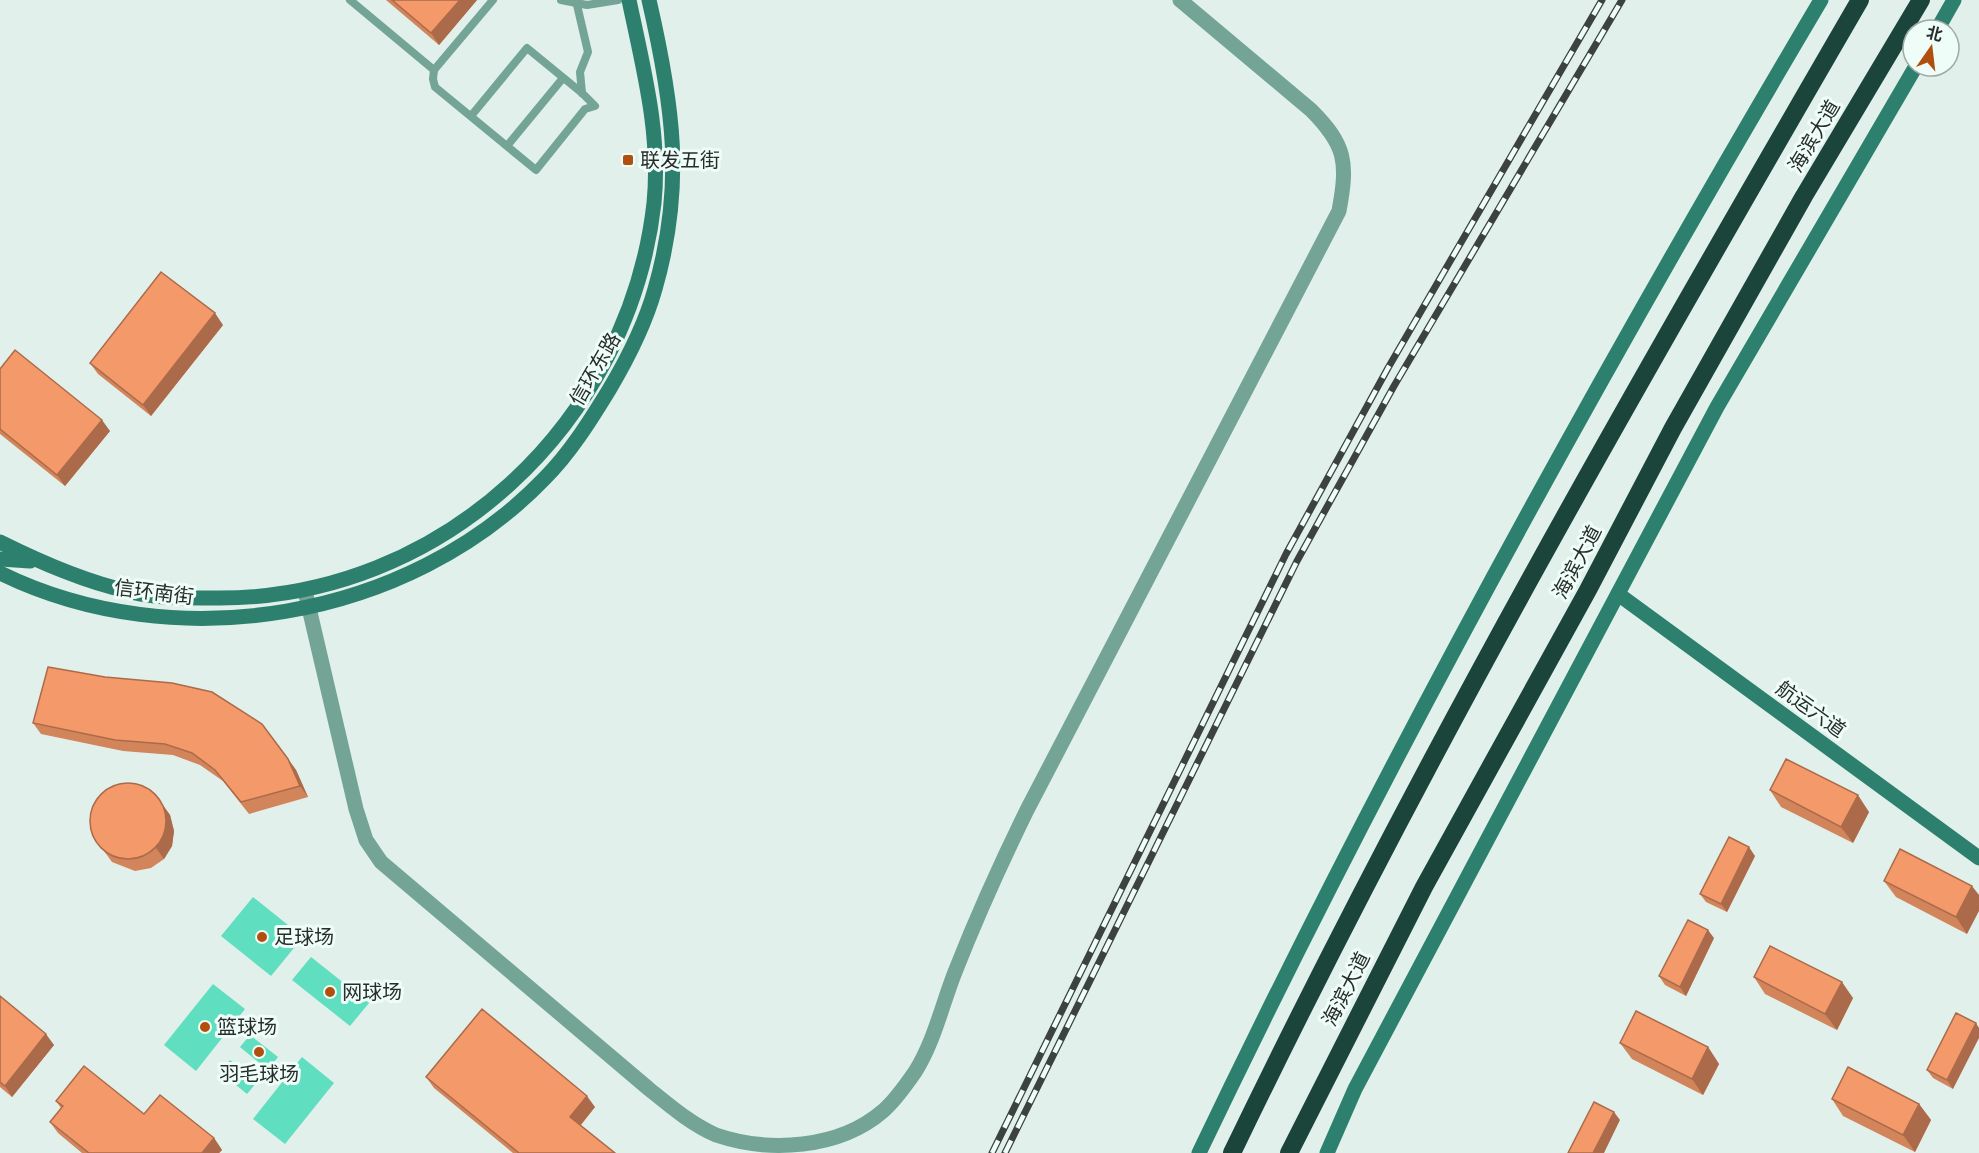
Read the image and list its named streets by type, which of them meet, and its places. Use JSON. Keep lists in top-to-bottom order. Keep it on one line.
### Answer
{"streets":{"highway":["海滨大道"],"street":["信环东路","信环南街","航运六道"]},"crossings":[["信环东路","信环南街"]],"places":{"transit":["联发五街"],"other":["足球场","网球场","篮球场","羽毛球场"]},"north":"top"}
